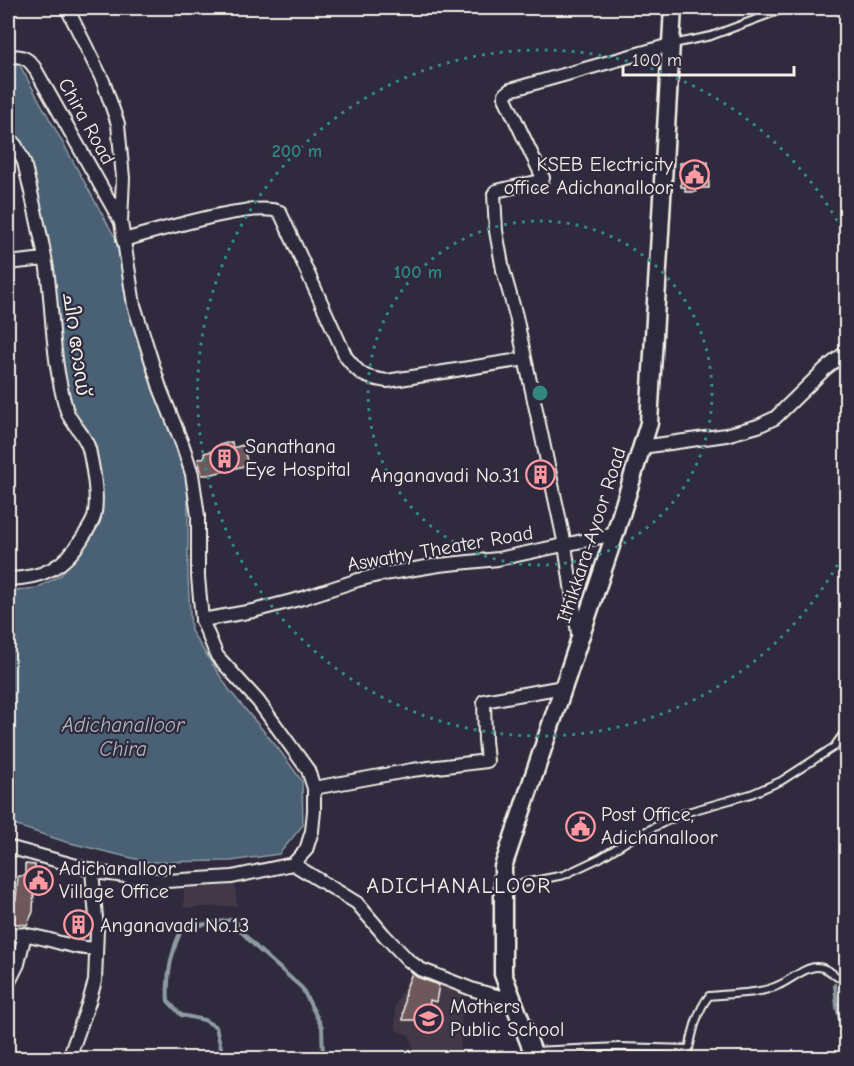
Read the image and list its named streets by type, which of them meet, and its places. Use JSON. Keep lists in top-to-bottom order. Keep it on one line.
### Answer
{"streets":{"main road":["Ithikkara-Ayoor Road"],"street":["Chira Road","ചിറ റോഡ്","Aswathy Theater Road"]},"crossings":[["Ithikkara-Ayoor Road","Aswathy Theater Road"]],"districts":["ADICHANALLOOR"],"water":["Adichanalloor Chira"],"places":{"public building":["KSEB Electricity office Adichanalloor","Post Office, Adichanalloor","Adichanalloor Village Office"],"building":["Sanathana Eye Hospital","Anganavadi No.31","Anganavadi No.13"],"school or university":["Mothers Public School"]},"scale_bar":"100 m","rings":["200 m","100 m"]}
